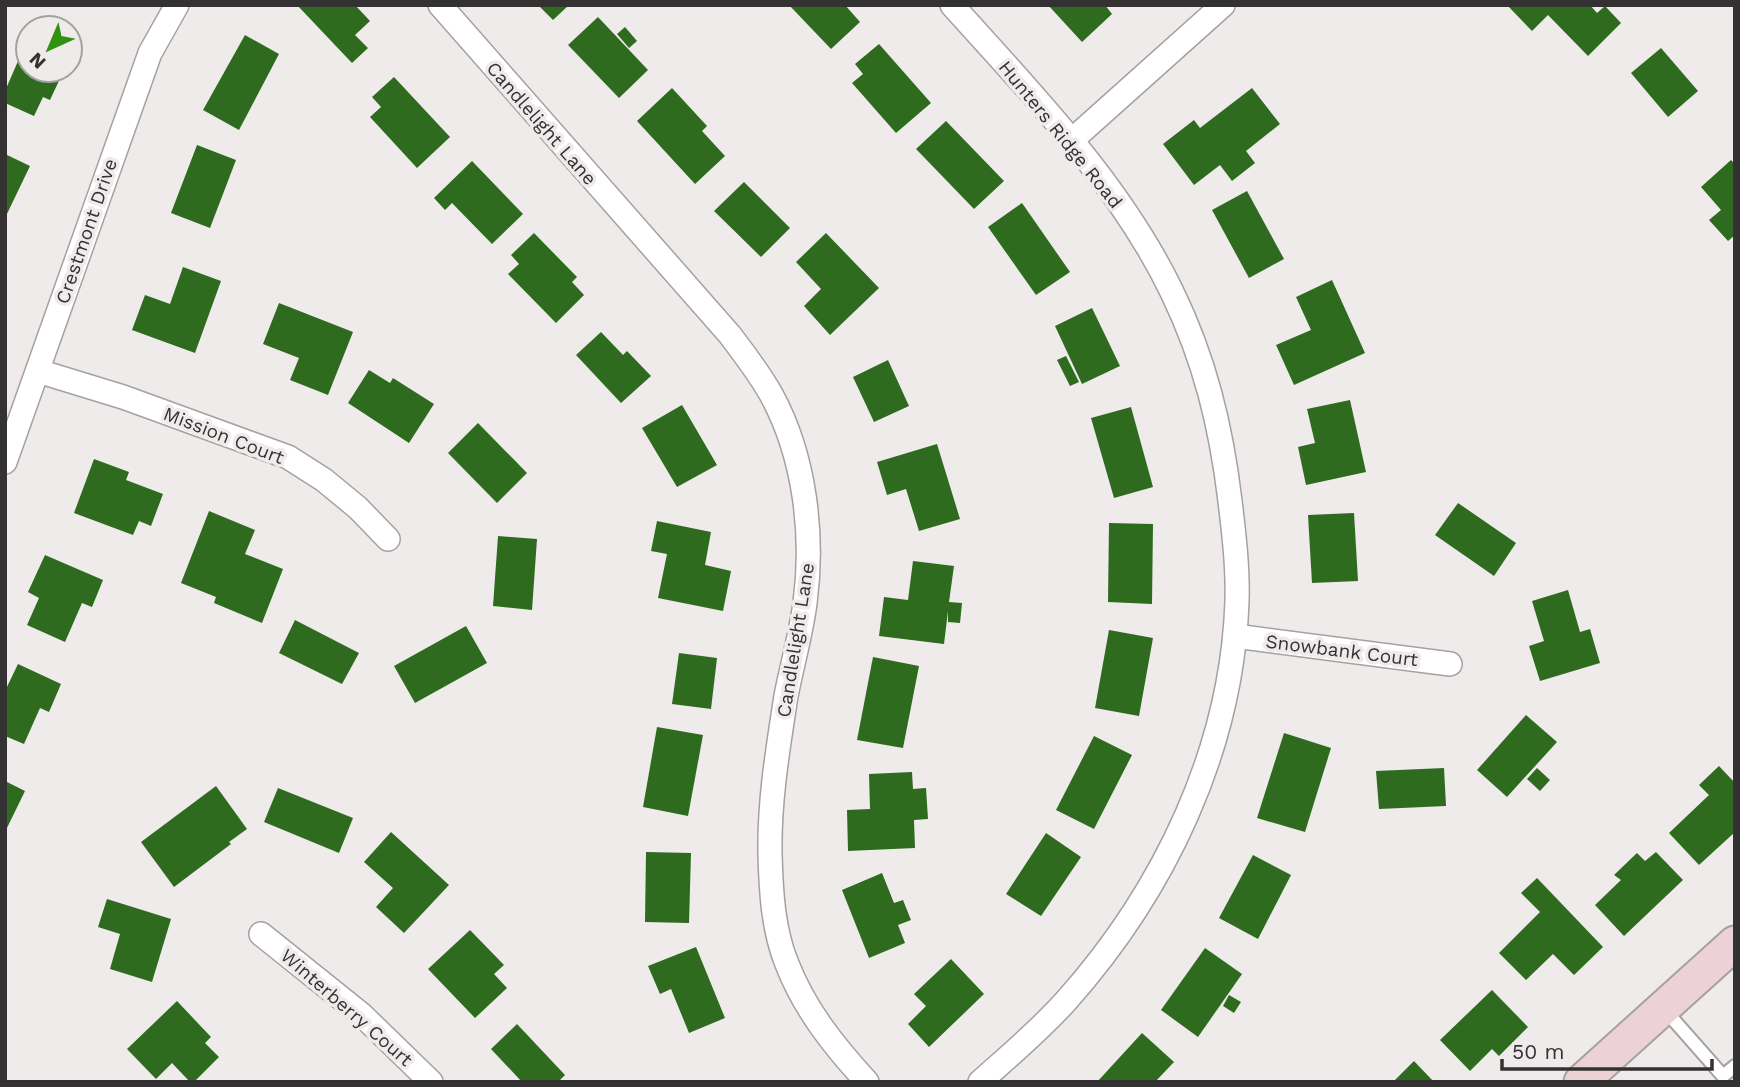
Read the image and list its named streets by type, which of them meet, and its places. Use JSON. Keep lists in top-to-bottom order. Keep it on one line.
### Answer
{"streets":{"street":["Candlelight Lane","Hunters Ridge Road","Crestmont Drive","Mission Court","Snowbank Court","Winterberry Court"]},"crossings":[["Hunters Ridge Road","Snowbank Court"],["Crestmont Drive","Mission Court"]],"scale_bar":"50 m","north":"bottom left"}
